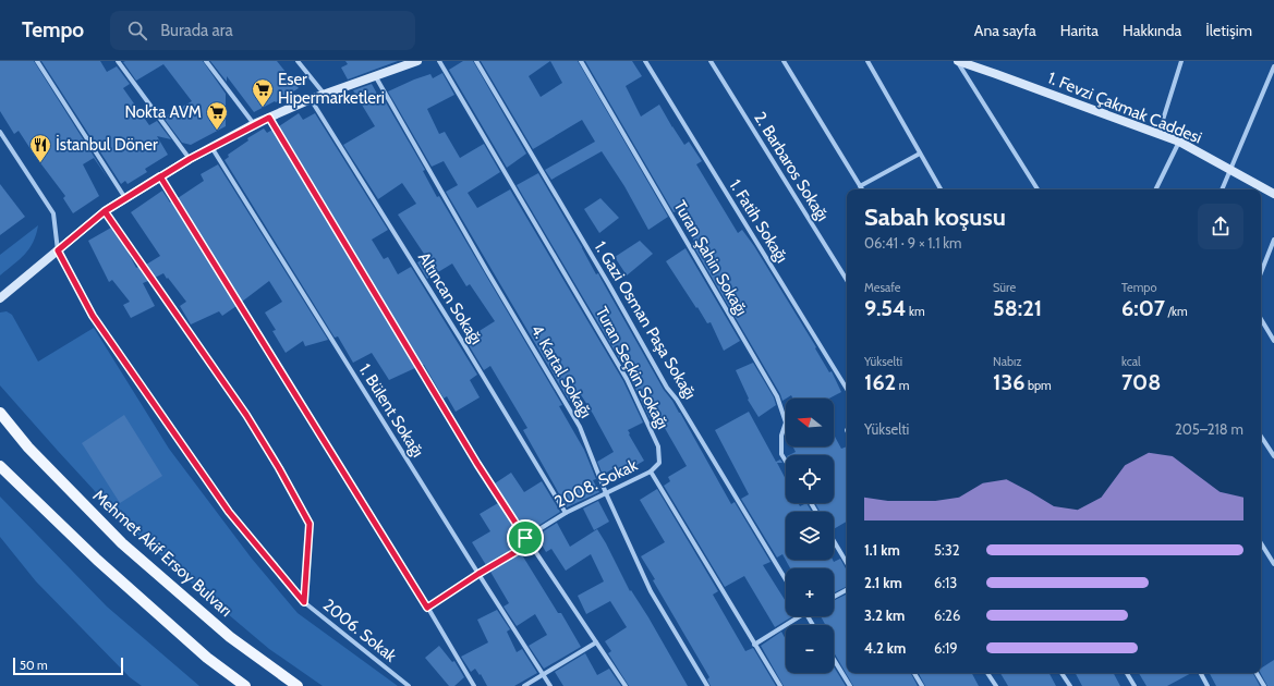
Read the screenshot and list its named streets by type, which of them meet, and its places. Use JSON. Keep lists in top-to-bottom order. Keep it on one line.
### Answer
{"streets":{"main road":["Mehmet Akif Ersoy Bulvarı"],"street":["1. Fevzi Çakmak Caddesi","2. Barbaros Sokağı","1. Fatih Sokağı","Turan Şahin Sokağı","Altıncan Sokağı","1. Gazi Osman Paşa Sokağı","Turan Seçkin Sokağı","4. Kartal Sokağı","1. Bülent Sokağı","2008. Sokak","2006. Sokak"]},"crossings":[["Altıncan Sokağı","2008. Sokak"],["Turan Seçkin Sokağı","2008. Sokak"],["4. Kartal Sokağı","2008. Sokak"],["1. Bülent Sokağı","2008. Sokak"]],"places":{"supermarket":["Eser Hipermarketleri","Nokta AVM"],"restaurant":["İstanbul Döner"]},"scale_bar":"50 m","north":"left","page":{"header":"Tempo","search":"Burada ara","nav":["Ana sayfa","Harita","Hakkında","İletişim"],"heading":["Sabah koşusu","06:41 · 9 × 1.1 km"],"stats":[["Mesafe","9.54 km"],["Süre","58:21"],["Tempo","6:07 /km"],["Yükselti","162 m"],["Nabız","136 bpm"],["kcal","708"]],"map_buttons":["+","−"],"chart":["Yükselti","205–218 m"],"list":[{"name":"1.1 km","note":"5:32"},{"name":"2.1 km","note":"6:13"},{"name":"3.2 km","note":"6:26"},{"name":"4.2 km","note":"6:19"}],"scale":"50 m"}}
